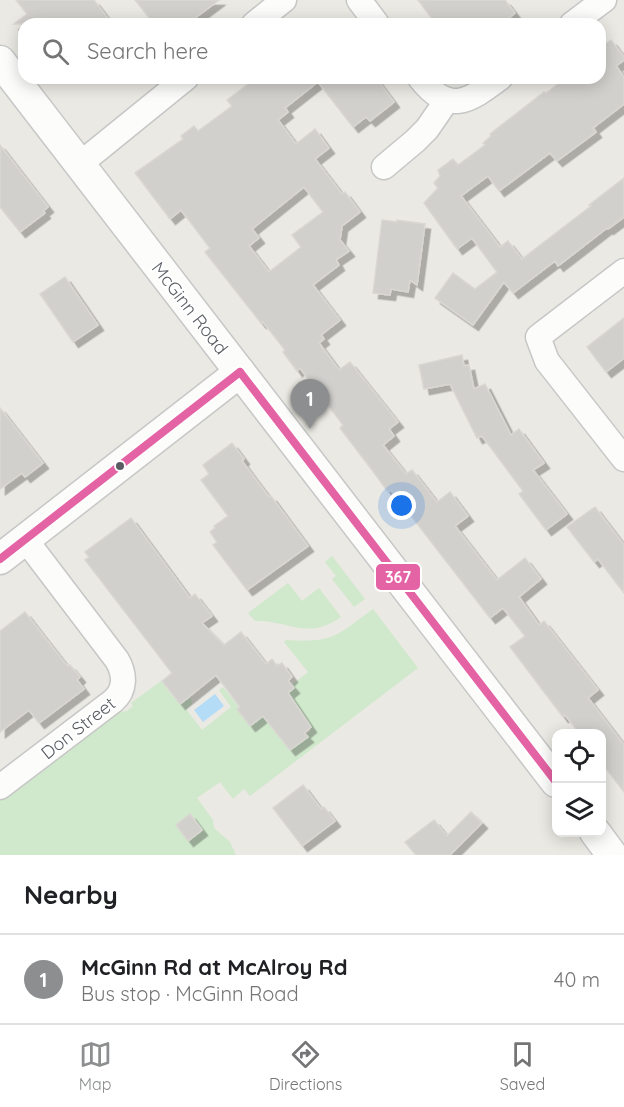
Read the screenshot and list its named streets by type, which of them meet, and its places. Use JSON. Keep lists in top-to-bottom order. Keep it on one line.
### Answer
{"streets":{"street":["McGinn Road","Don Street"]},"lines":["transit line 367"],"page":{"search":"Search here","pins":"1","heading":"Nearby","list":[{"mark":"1","name":"McGinn Rd at McAlroy Rd","note":"Bus stop · McGinn Road","value":"40 m"}],"nav":["Map","Directions","Saved"]}}
